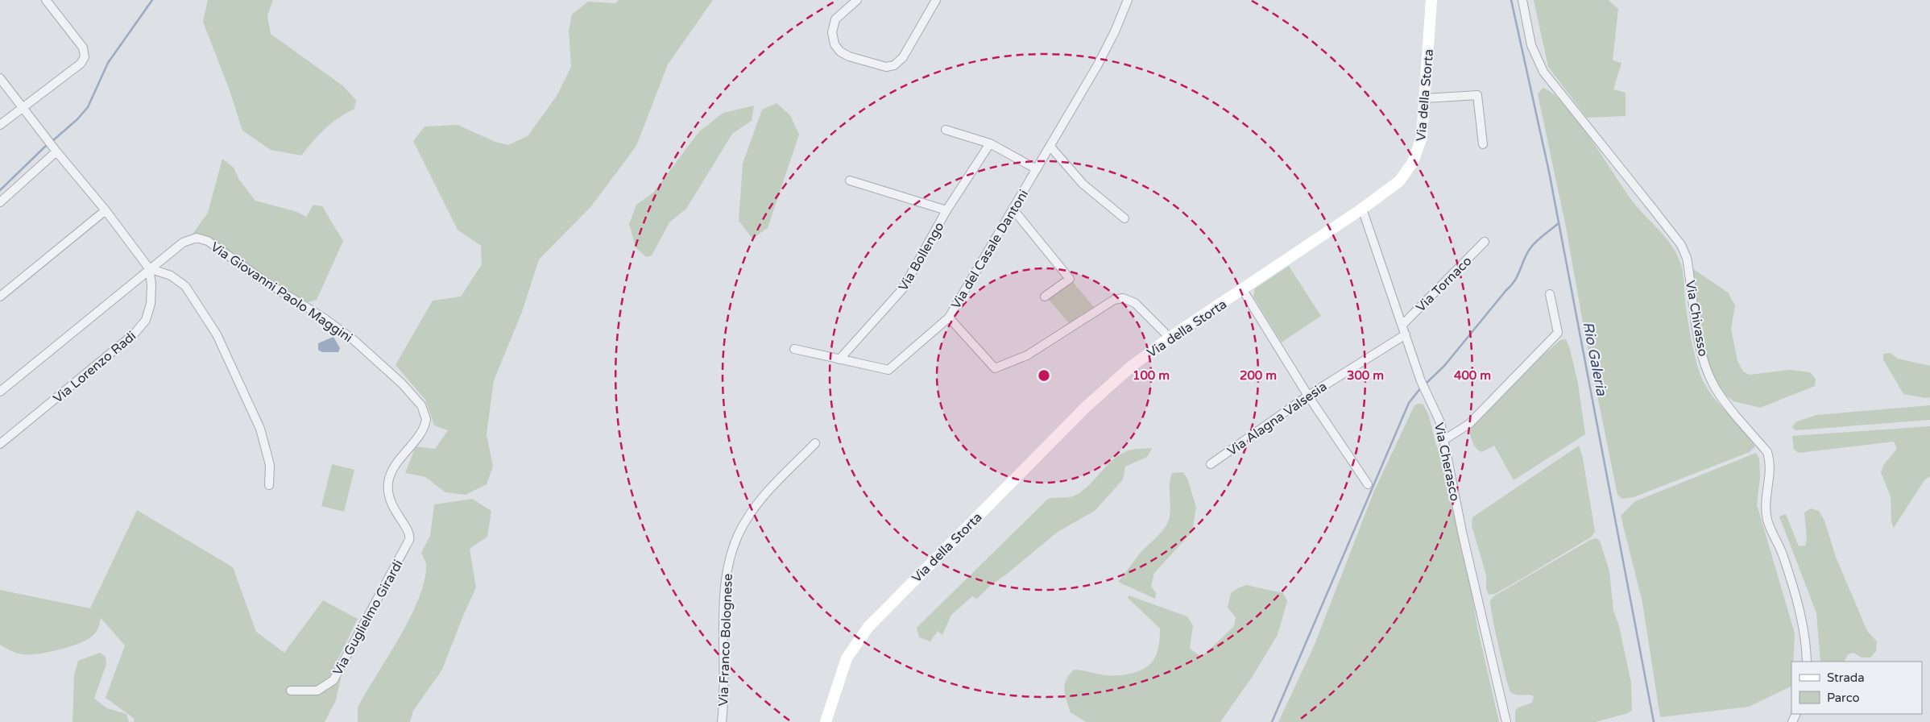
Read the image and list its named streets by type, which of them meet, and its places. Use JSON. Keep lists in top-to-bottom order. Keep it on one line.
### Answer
{"streets":{"main road":["Via della Storta"],"street":["Via del Casale Dantoni","Via Bollengo","Via Tornaco","Via Giovanni Paolo Maggini","Via Chivasso","Via Lorenzo Radi","Via Alagna Valsesia","Via Cherasco","Via Guglielmo Girardi","Via Franco Bolognese"]},"crossings":[["Via della Storta","Via del Casale Dantoni"],["Via della Storta","Via Cherasco"],["Via Tornaco","Via Cherasco"],["Via Giovanni Paolo Maggini","Via Lorenzo Radi"],["Via Giovanni Paolo Maggini","Via Guglielmo Girardi"],["Via Alagna Valsesia","Via Cherasco"]],"water":["Rio Galeria"],"legend":["Strada","Parco"],"rings":["100 m","200 m","300 m","400 m"]}
